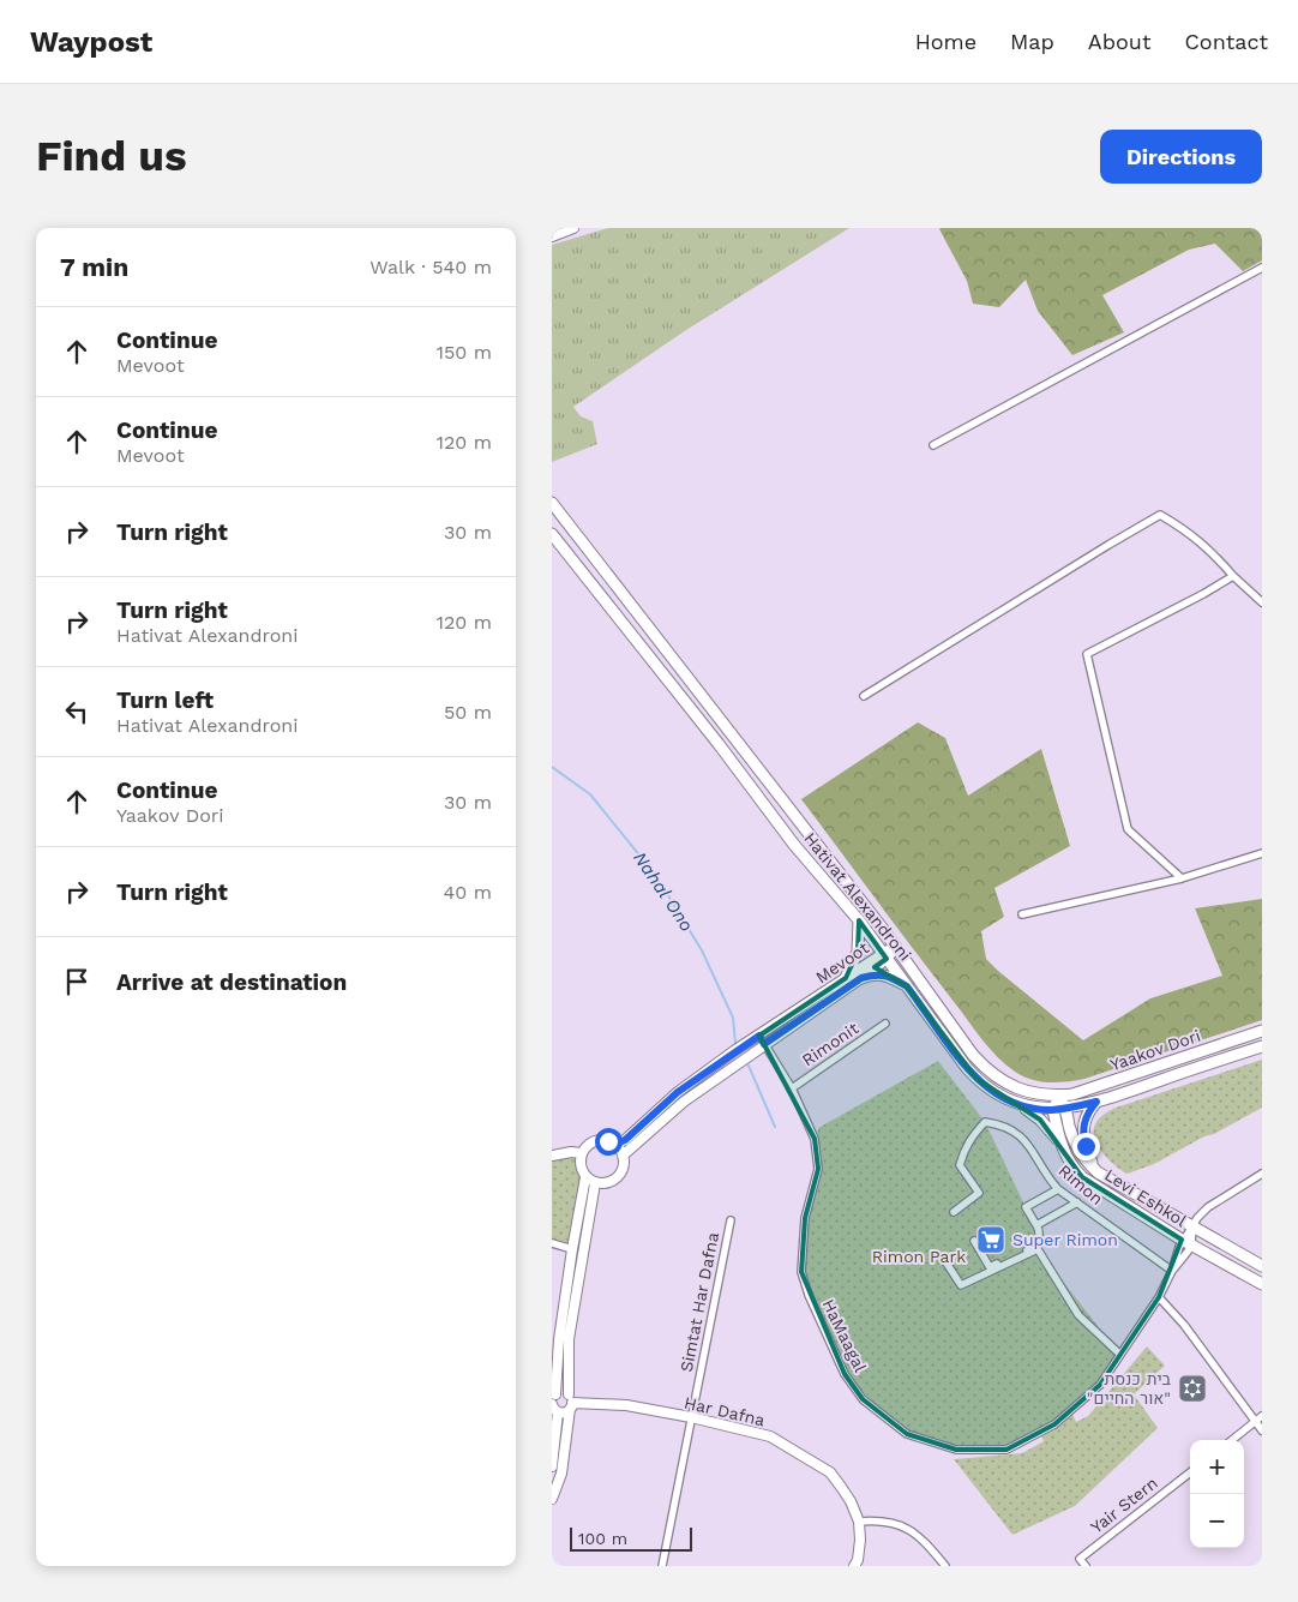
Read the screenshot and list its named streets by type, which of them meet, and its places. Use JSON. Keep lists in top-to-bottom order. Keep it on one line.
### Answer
{"streets":{"main road":["Hativat Alexandroni","Yaakov Dori","Levi Eshkol"],"street":["Mevoot","Rimonit","Rimon","Simtat Har Dafna","HaMaagal","Har Dafna","Yair Stern"]},"crossings":[["Hativat Alexandroni","Mevoot"],["Hativat Alexandroni","Yaakov Dori"],["Hativat Alexandroni","Levi Eshkol"],["Mevoot","HaMaagal"],["Rimonit","HaMaagal"],["Yaakov Dori","Levi Eshkol"],["Rimon","HaMaagal"],["Levi Eshkol","HaMaagal"],["Simtat Har Dafna","Har Dafna"]],"water":["Nahal Ono"],"parks":["Rimon Park"],"places":{"supermarket":["Super Rimon"],"synagogue":["בית כנסת \"אור החיים\""]},"scale_bar":"100 m","page":{"header":"Waypost","nav":["Home","Map","About","Contact"],"buttons":"Directions","title":"Find us","heading":["7 min","Walk · 540 m"],"list":[["Continue","Mevoot","150 m"],["Continue","Mevoot","120 m"],["Turn right","30 m"],["Turn right","Hativat Alexandroni","120 m"],["Turn left","Hativat Alexandroni","50 m"],["Continue","Yaakov Dori","30 m"],["Turn right","40 m"],"Arrive at destination"],"map_buttons":["+","−"],"scale":"100 m"}}
